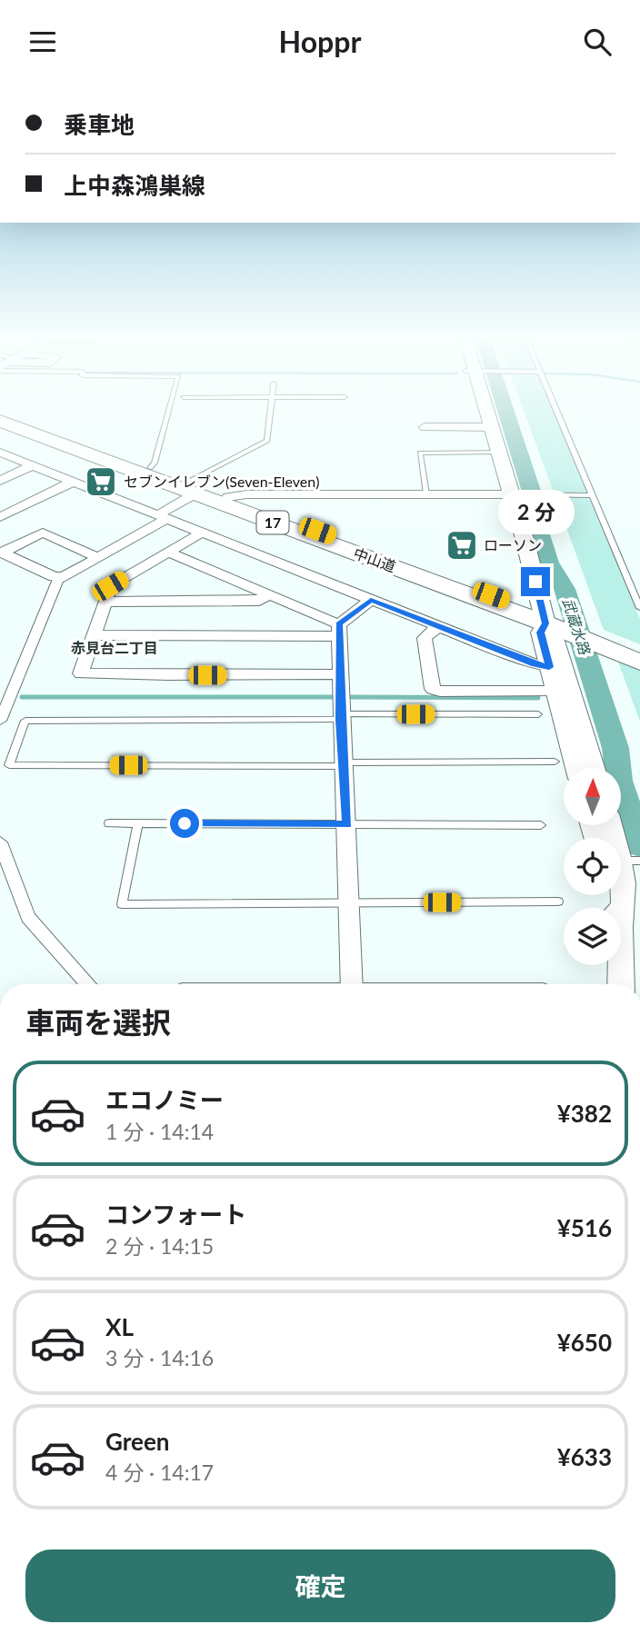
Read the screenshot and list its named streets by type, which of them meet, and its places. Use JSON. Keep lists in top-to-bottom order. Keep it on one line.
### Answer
{"streets":{"highway":["17","中山道"]},"districts":["赤見台二丁目"],"water":["武蔵水路"],"places":{"supermarket":["セブンイレブン(Seven-Eleven)","ローソン"]},"north":"top","page":{"header":"Hoppr","banner":["乗車地","上中森鴻巣線"],"bubble":"2 分","heading":"車両を選択","list":[{"name":"エコノミー","note":"1 分 · 14:14","value":"¥382"},{"name":"コンフォート","note":"2 分 · 14:15","value":"¥516"},{"name":"XL","note":"3 分 · 14:16","value":"¥650"},{"name":"Green","note":"4 分 · 14:17","value":"¥633"}],"buttons":"確定"}}
